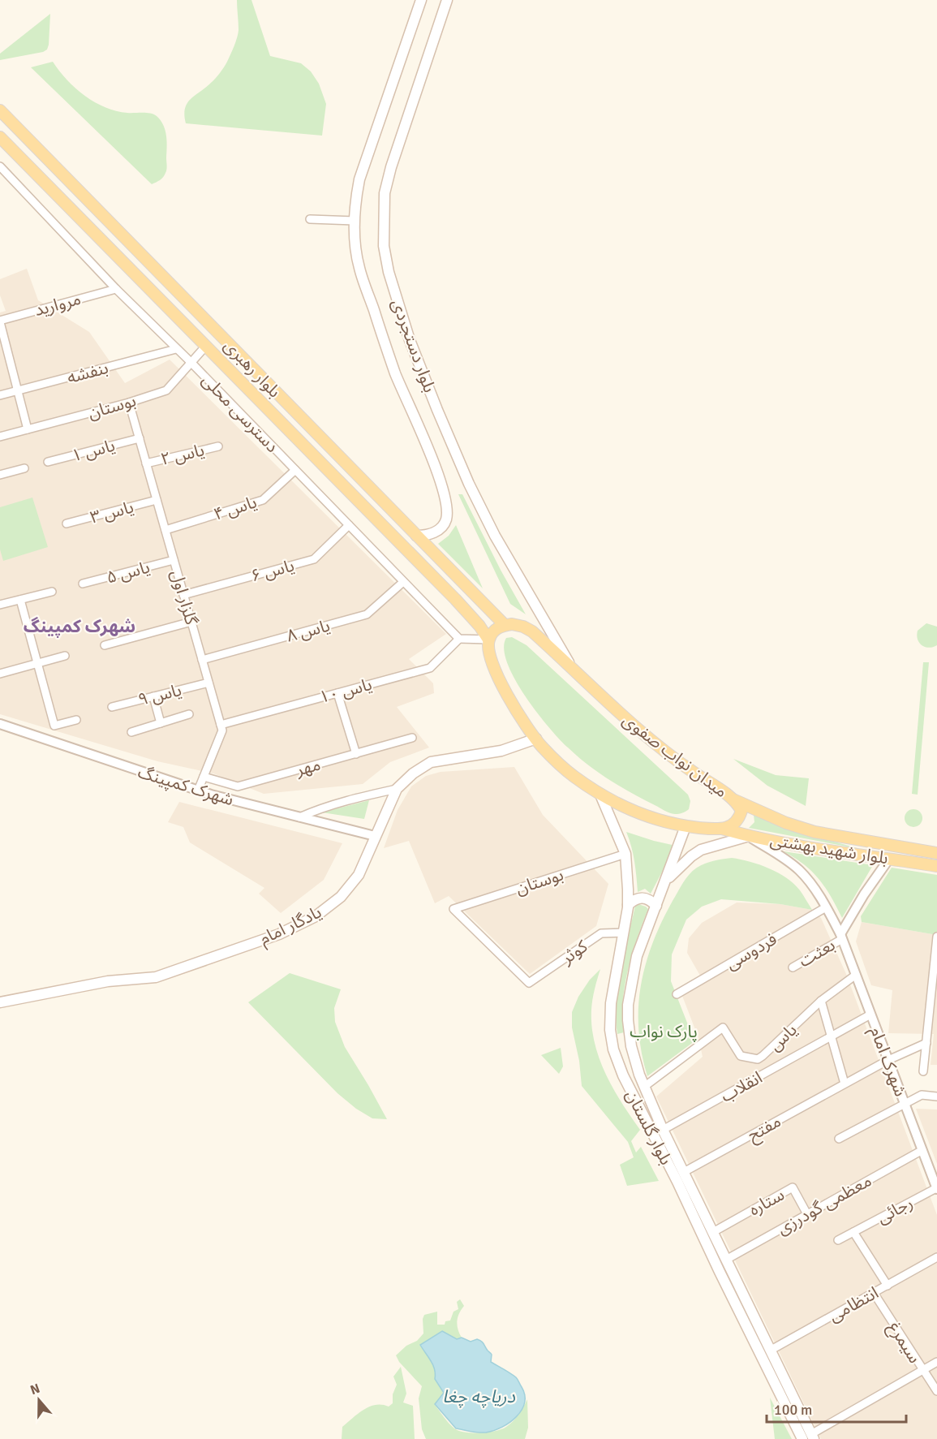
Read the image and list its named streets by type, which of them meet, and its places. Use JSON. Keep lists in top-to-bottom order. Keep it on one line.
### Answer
{"streets":{"main road":["بلوار دستجردی","بلوار رهبری","میدان نواب صفوی","بلوار شهید بهشتی","یادگار امام","بلوار گلستان"],"street":["مروارید","بنفشه","بوستان","دسترسی محلی","یاس ۱","یاس ۲","یاس ۴","یاس ۳","یاس ۶","یاس ۵","گلزار اول","یاس ۸","یاس ۱۰","یاس ۹","مهر","شهرک کمپینگ","فردوسی","کوثر","بعثت","یاس","شهرک امام","انقلاب","مفتح","ستاره","معظمی گودرزی","رجائی","انتظامی","سیمرغ"]},"crossings":[["مروارید","دسترسی محلی"],["بلوار دستجردی","بلوار رهبری"],["بلوار دستجردی","میدان نواب صفوی"],["بلوار رهبری","بوستان"],["بلوار رهبری","میدان نواب صفوی"],["بنفشه","دسترسی محلی"],["بوستان","دسترسی محلی"],["بوستان","گلزار اول"],["بوستان","کوثر"],["بوستان","بلوار گلستان"],["دسترسی محلی","یاس ۴"],["دسترسی محلی","یاس ۶"],["دسترسی محلی","یاس ۸"],["دسترسی محلی","یاس ۱۰"],["یاس ۱","گلزار اول"],["یاس ۲","گلزار اول"],["یاس ۴","گلزار اول"],["یاس ۳","گلزار اول"],["یاس ۶","گلزار اول"],["یاس ۵","گلزار اول"],["گلزار اول","یاس ۸"],["گلزار اول","یاس ۱۰"],["گلزار اول","یاس ۹"],["گلزار اول","مهر"],["گلزار اول","شهرک کمپینگ"],["میدان نواب صفوی","بلوار شهید بهشتی"],["شهرک کمپینگ","یادگار امام"],["بلوار شهید بهشتی","شهرک امام"],["فردوسی","شهرک امام"],["کوثر","بلوار گلستان"],["بعثت","شهرک امام"],["یاس","شهرک امام"],["یاس","بلوار گلستان"],["شهرک امام","انقلاب"],["شهرک امام","مفتح"],["شهرک امام","معظمی گودرزی"],["شهرک امام","رجائی"],["انقلاب","بلوار گلستان"],["بلوار گلستان","مفتح"],["بلوار گلستان","ستاره"],["بلوار گلستان","معظمی گودرزی"],["بلوار گلستان","انتظامی"],["ستاره","معظمی گودرزی"],["انتظامی","سیمرغ"]],"districts":["شهرک کمپینگ"],"water":["دریاچه چغا"],"parks":["پارک نواب"],"scale_bar":"100 m","north":"top"}
